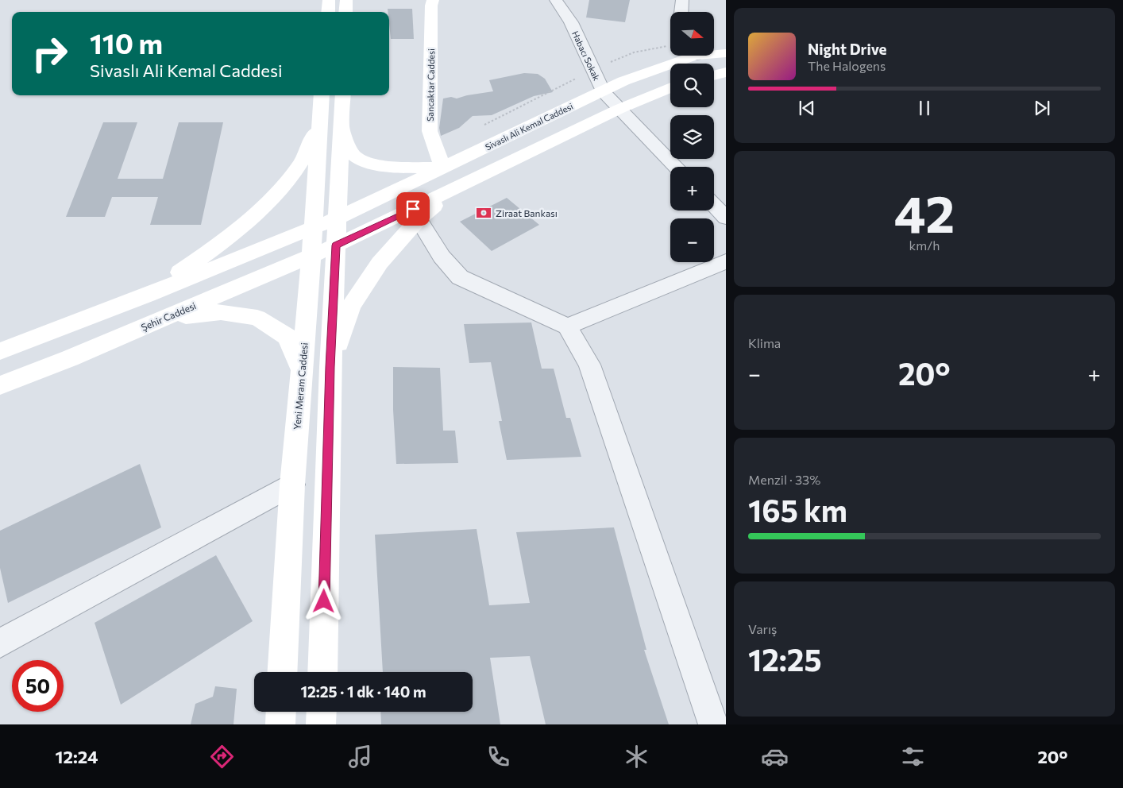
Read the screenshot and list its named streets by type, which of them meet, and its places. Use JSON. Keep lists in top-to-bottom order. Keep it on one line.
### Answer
{"streets":{"main road":["Sancaktar Caddesi","Sivaslı Ali Kemal Caddesi","Şehir Caddesi","Yeni Meram Caddesi"],"street":["Habacı Sokak"]},"crossings":[["Habacı Sokak","Sivaslı Ali Kemal Caddesi"],["Sancaktar Caddesi","Sivaslı Ali Kemal Caddesi"],["Şehir Caddesi","Yeni Meram Caddesi"]],"places":{"bank":["Ziraat Bankası"]},"north":"right","page":{"map_buttons":["+","−"],"turn":["110 m","Sivaslı Ali Kemal Caddesi"],"song":["Night Drive","The Halogens"],"tile":[["42","km/h"],"Klima",["Menzil · 33%","165 km"],["Varış","12:25"]],"heat":["−","20°","+"],"limit":"50","trip":"12:25 · 1 dk · 140 m","tabs":["12:24","20°"]}}
